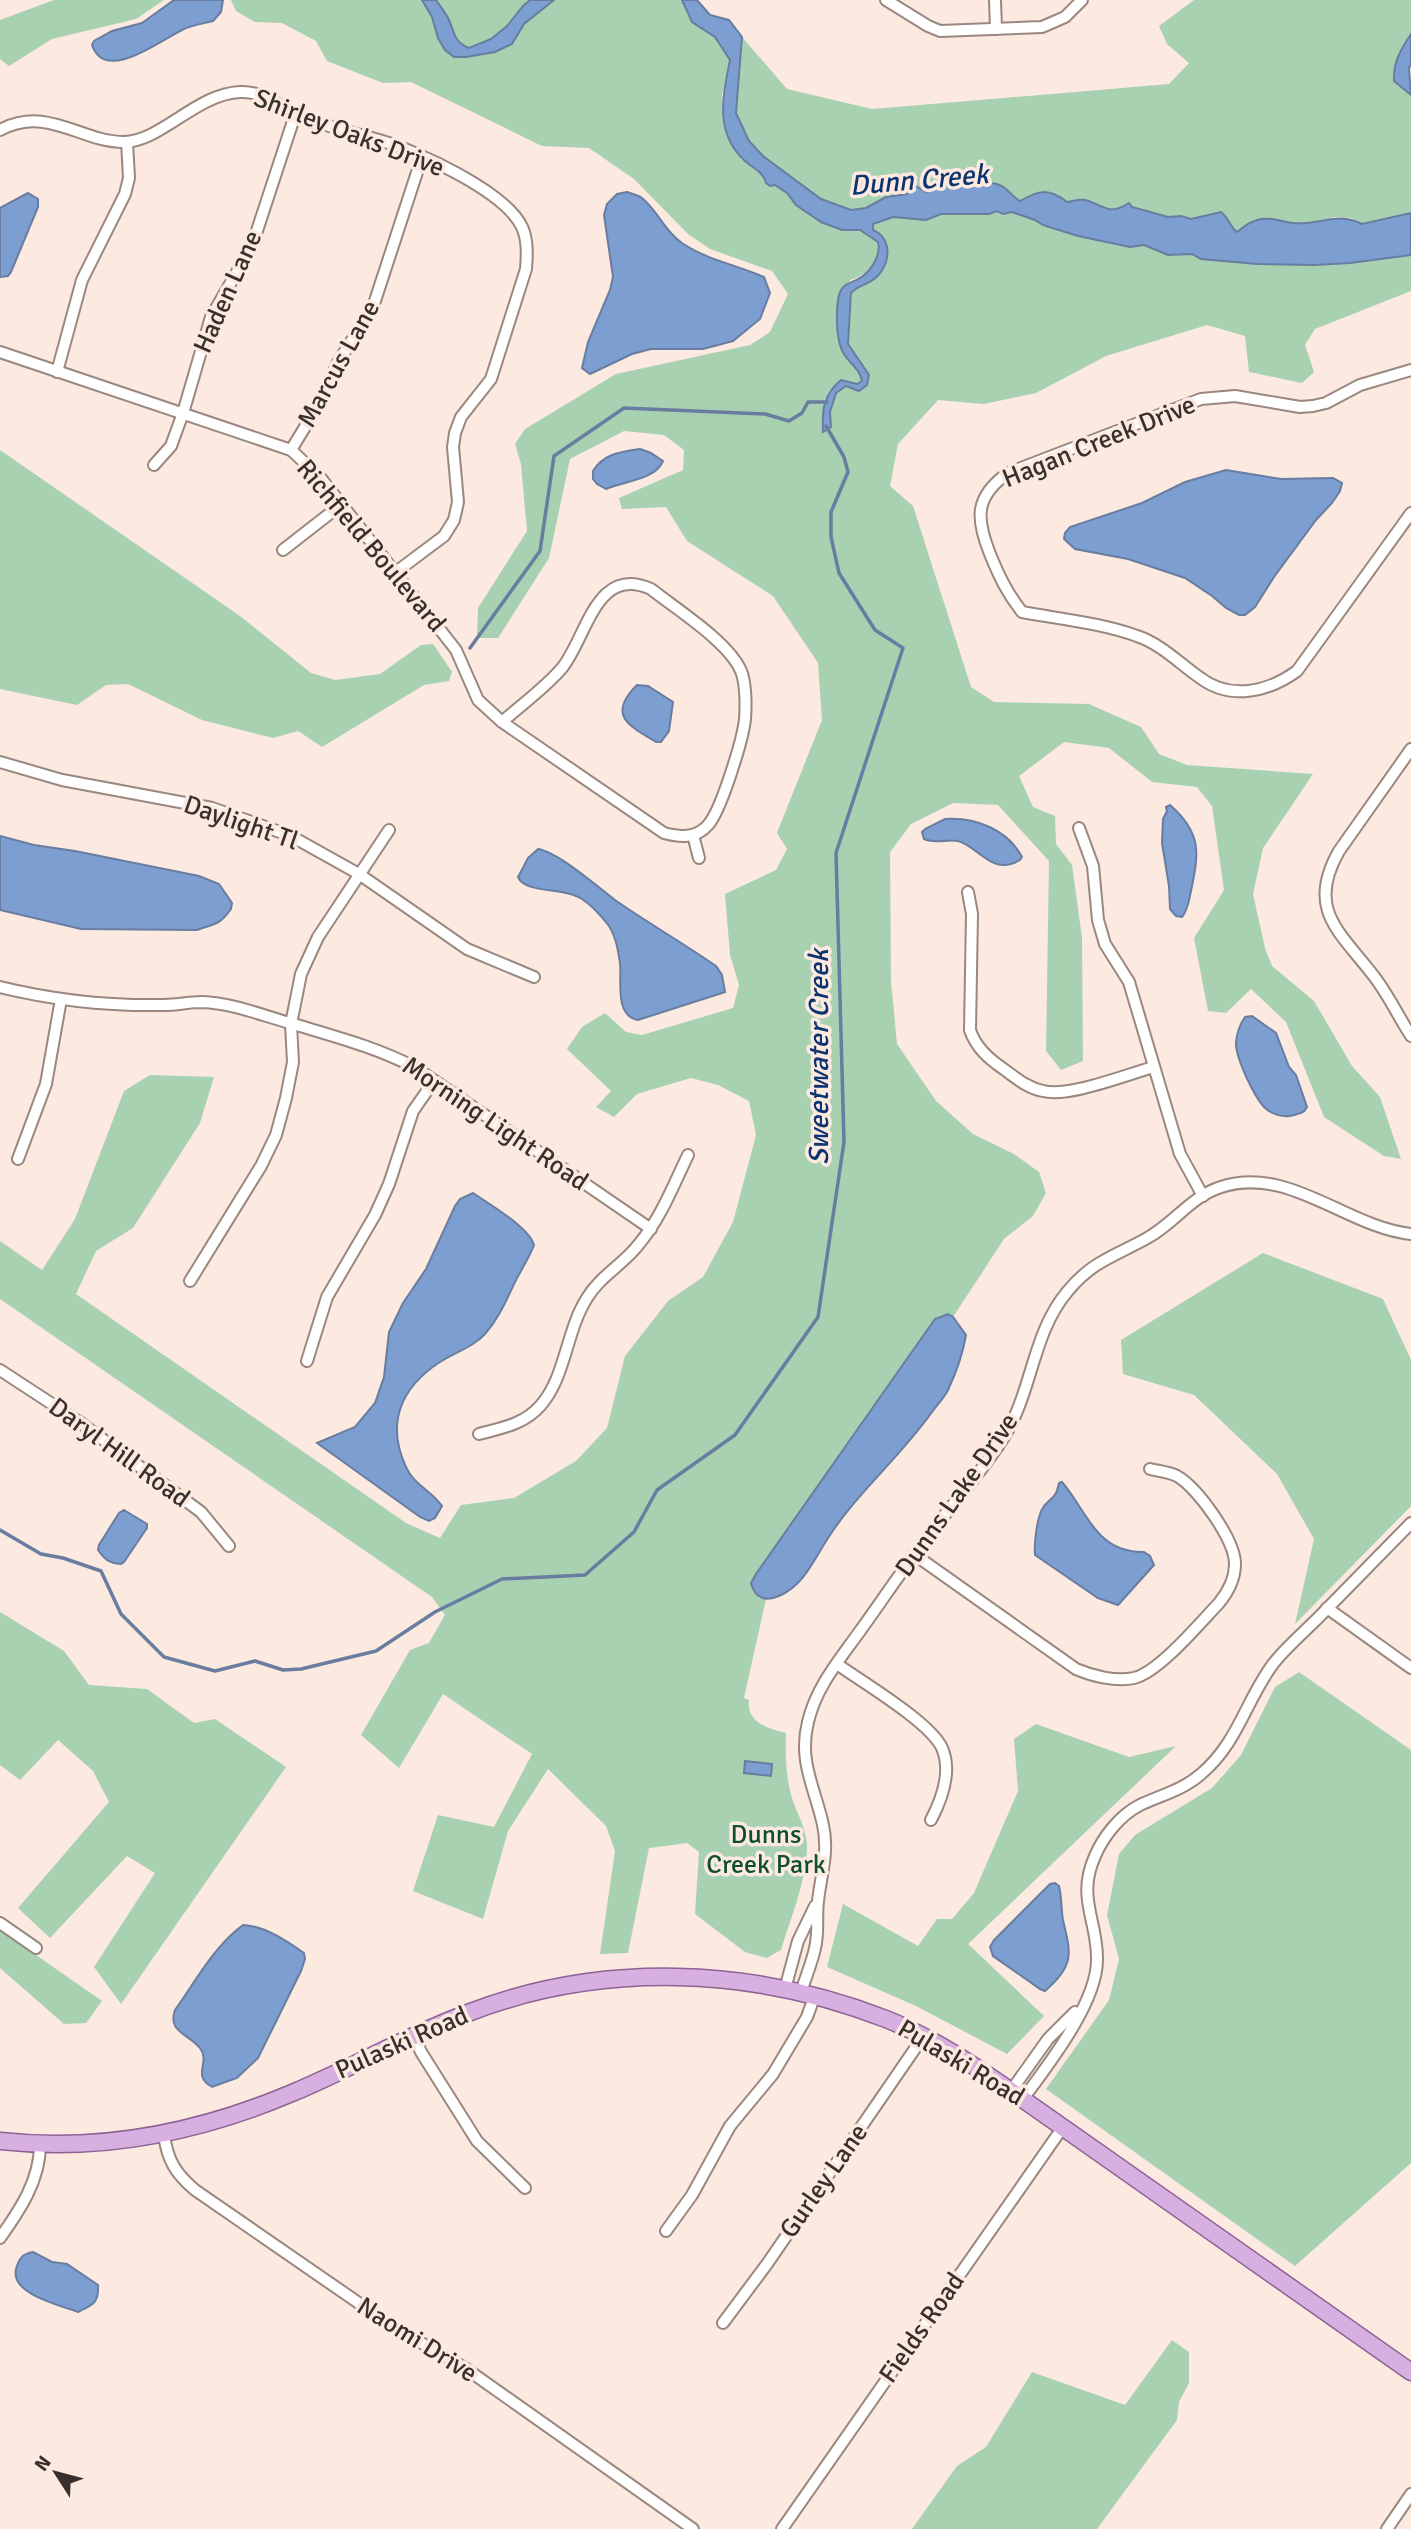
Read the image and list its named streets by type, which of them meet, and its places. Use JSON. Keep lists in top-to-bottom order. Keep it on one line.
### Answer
{"streets":{"main road":["Pulaski Road"],"street":["Shirley Oaks Drive","Haden Lane","Marcus Lane","Hagan Creek Drive","Richfield Boulevard","Daylight Tl","Morning Light Road","Daryl Hill Road","Dunns Lake Drive","Gurley Lane","Fields Road","Naomi Drive"]},"crossings":[["Shirley Oaks Drive","Haden Lane"],["Shirley Oaks Drive","Marcus Lane"],["Shirley Oaks Drive","Richfield Boulevard"],["Haden Lane","Richfield Boulevard"],["Marcus Lane","Richfield Boulevard"],["Pulaski Road","Gurley Lane"],["Pulaski Road","Fields Road"],["Pulaski Road","Naomi Drive"]],"water":["Dunn Creek","Sweetwater Creek"],"parks":["Dunns Creek Park"],"north":"top left"}
